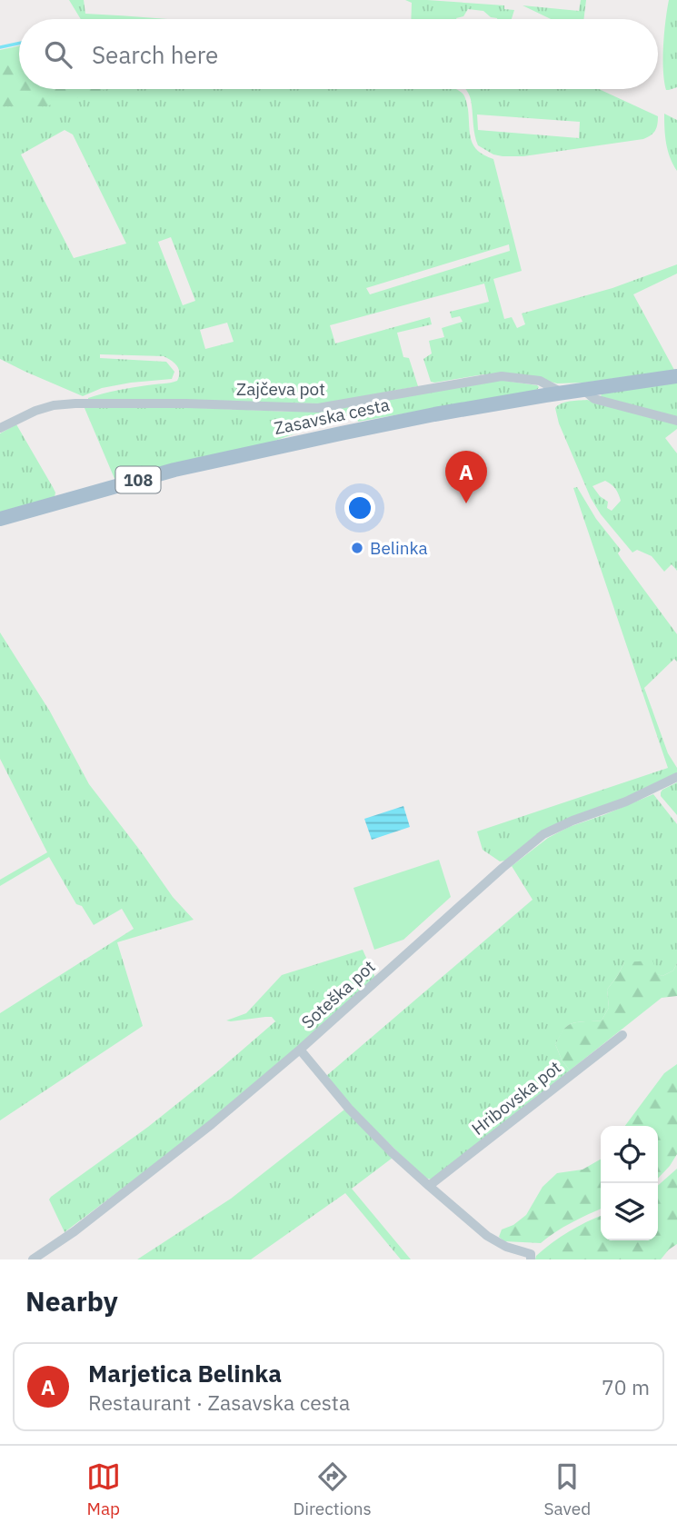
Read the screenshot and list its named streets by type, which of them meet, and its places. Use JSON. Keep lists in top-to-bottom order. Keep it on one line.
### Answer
{"streets":{"main road":["Zasavska cesta","108"],"street":["Zajčeva pot","Soteška pot","Hribovska pot"]},"crossings":[["Zajčeva pot","Zasavska cesta"]],"places":["Belinka"],"page":{"search":"Search here","pins":"A","heading":"Nearby","list":[{"mark":"A","name":"Marjetica Belinka","note":"Restaurant · Zasavska cesta","value":"70 m"}],"nav":["Map","Directions","Saved"]}}
